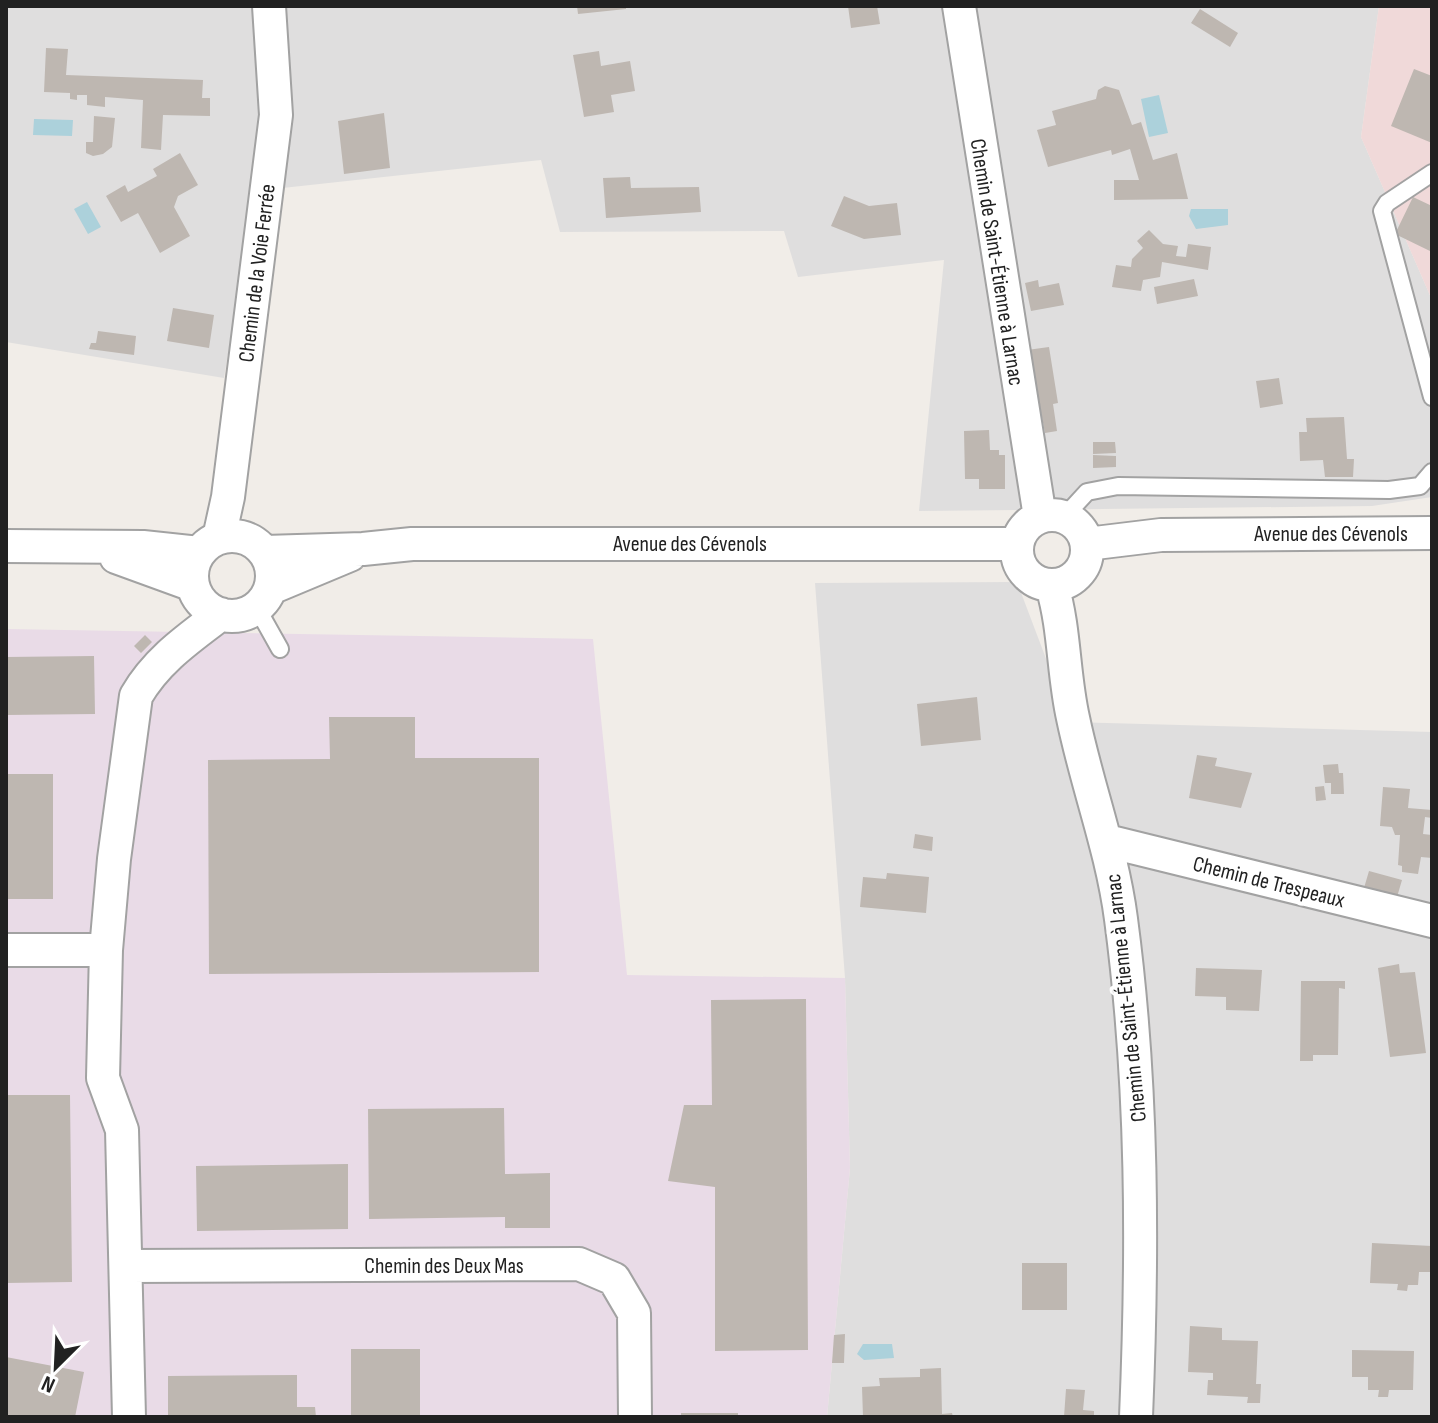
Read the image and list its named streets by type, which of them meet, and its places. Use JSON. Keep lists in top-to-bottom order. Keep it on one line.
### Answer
{"streets":{"street":["Chemin de Saint-Étienne à Larnac","Chemin de la Voie Ferrée","Avenue des Cévenols","Chemin de Trespeaux","Chemin des Deux Mas"]},"crossings":[["Chemin de Saint-Étienne à Larnac","Avenue des Cévenols"],["Chemin de Saint-Étienne à Larnac","Chemin de Trespeaux"],["Chemin de la Voie Ferrée","Avenue des Cévenols"]],"north":"bottom left"}
